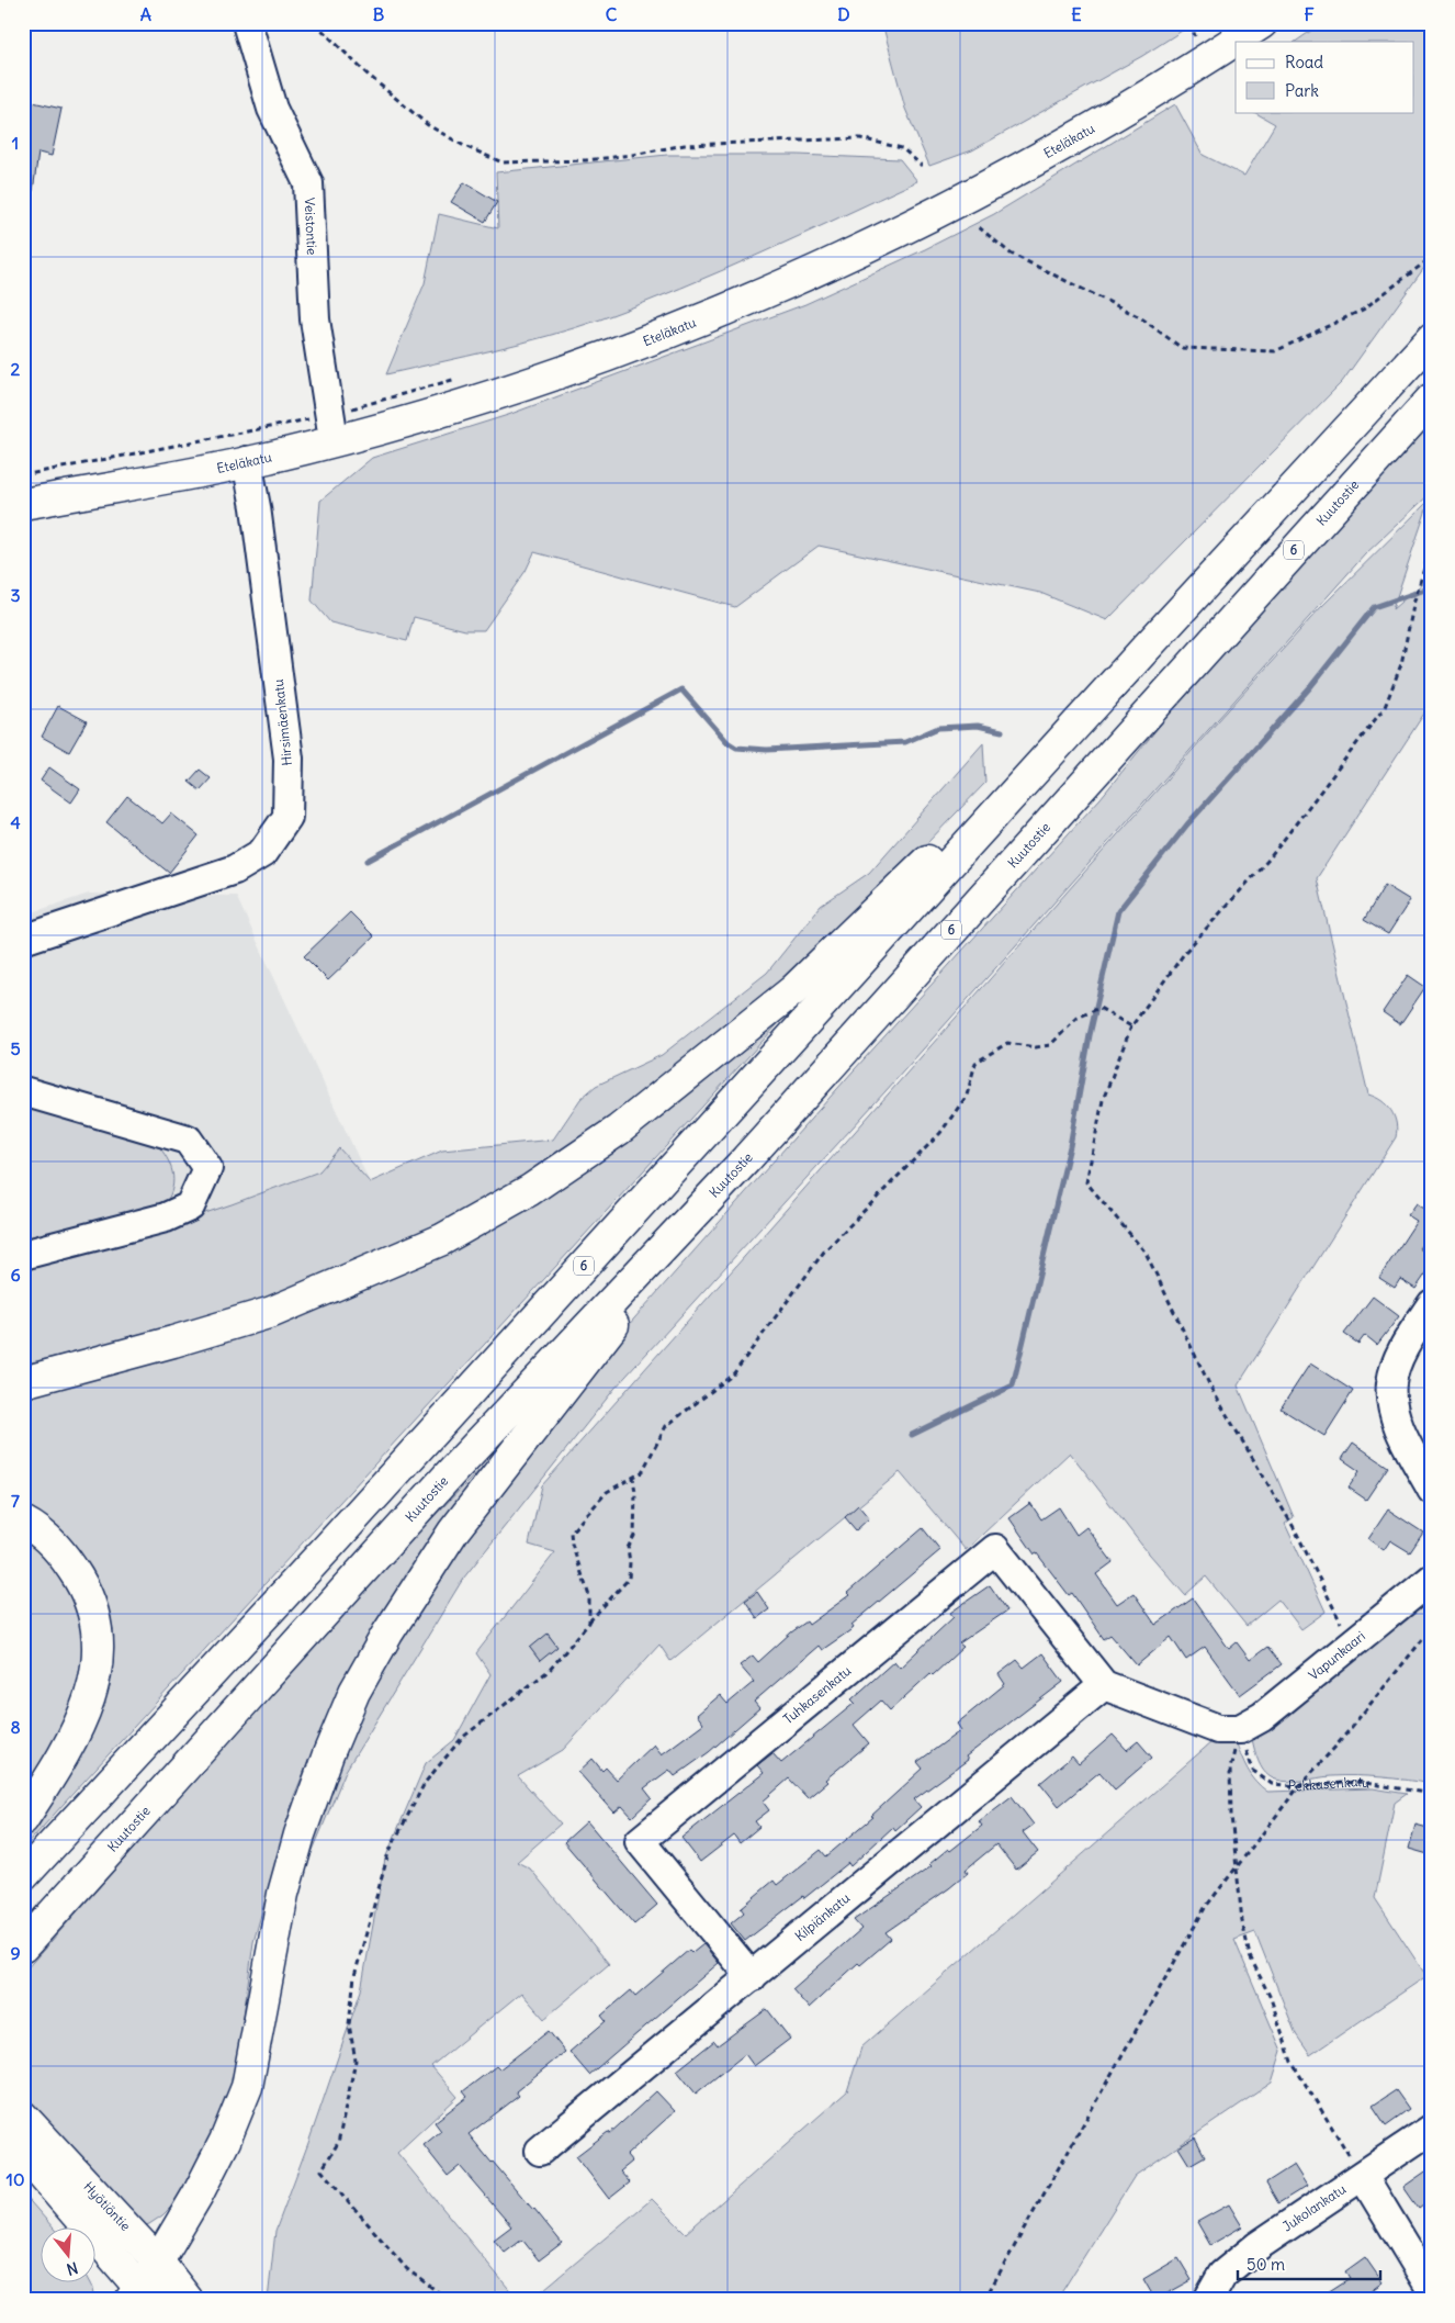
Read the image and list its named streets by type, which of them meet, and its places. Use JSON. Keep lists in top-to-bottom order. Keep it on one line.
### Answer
{"streets":{"main road":["Eteläkatu","Kuutostie","6","Hyötiöntie"],"street":["Veistontie","Hirsimäenkatu","Vapunkaari","Tuhkasenkatu","Kilpiänkatu","Jukolankatu"],"path":["Pekkasenkatu"]},"crossings":[["Eteläkatu","Veistontie"],["Eteläkatu","Hirsimäenkatu"],["Vapunkaari","Pekkasenkatu"],["Tuhkasenkatu","Kilpiänkatu"]],"legend":["Road","Park"],"scale_bar":"50 m","north":"bottom","grid":{"columns":["A","B","C","D","E","F"],"rows":["1","2","3","4","5","6","7","8","9","10"]}}
